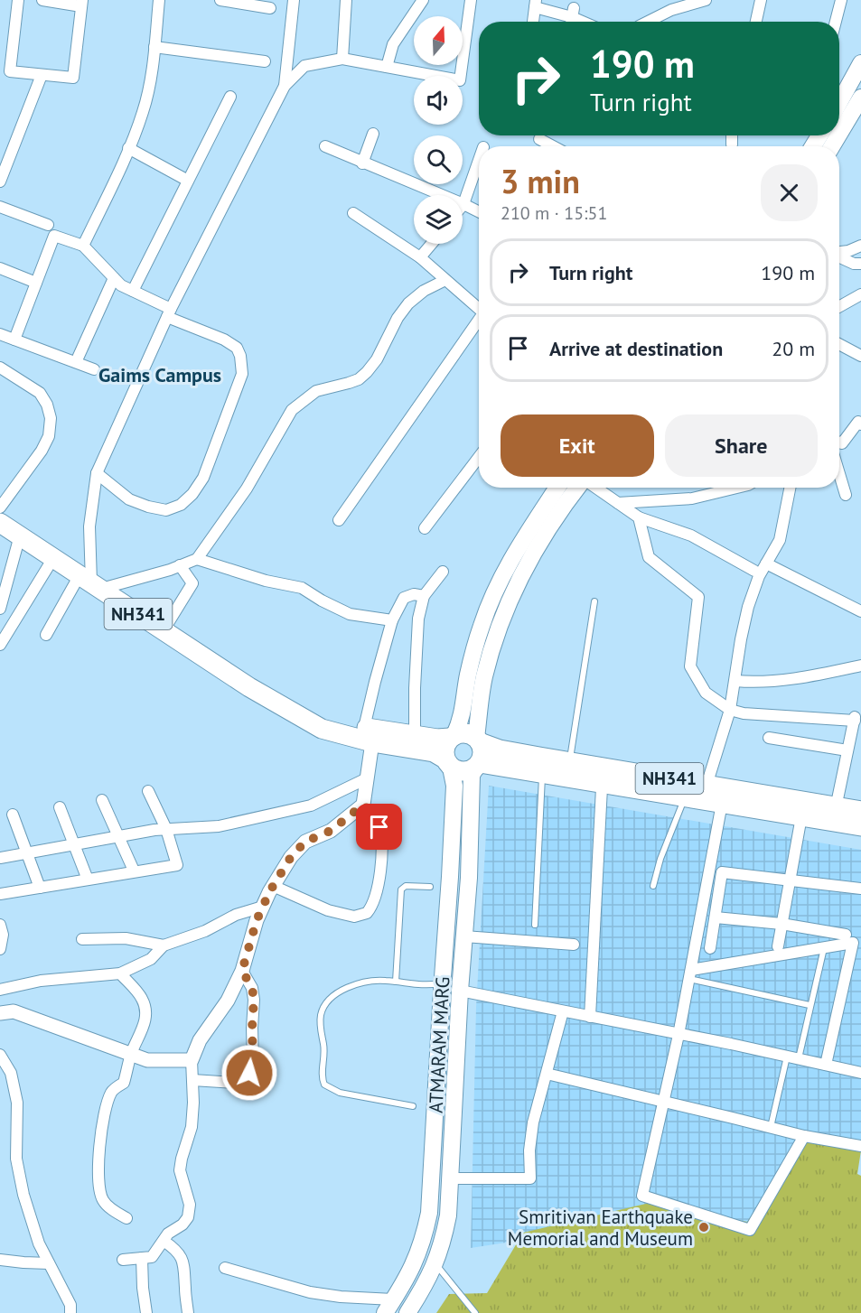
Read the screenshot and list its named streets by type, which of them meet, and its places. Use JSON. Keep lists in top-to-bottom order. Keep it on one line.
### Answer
{"streets":{"highway":["NH341"],"main road":["ATMARAM MARG"]},"crossings":[["NH341","ATMARAM MARG"]],"districts":["Gaims Campus"],"places":["Smritivan Earthquake Memorial and Museum"],"north":"top","page":{"turn":["190 m","Turn right"],"heading":["3 min","210 m · 15:51"],"list":[{"name":"Turn right","value":"190 m"},{"name":"Arrive at destination","value":"20 m"}],"buttons":["Exit","Share"]}}
